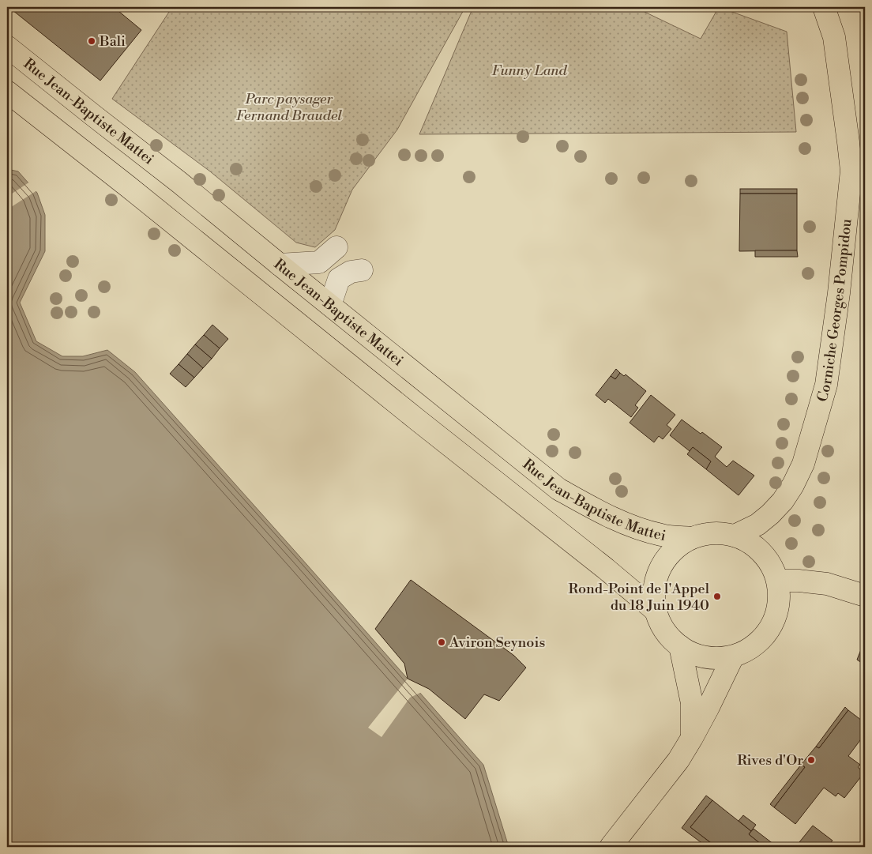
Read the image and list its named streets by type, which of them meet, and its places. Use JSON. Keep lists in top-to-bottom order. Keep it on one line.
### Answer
{"streets":{"main road":["Rue Jean-Baptiste Mattei","Corniche Georges Pompidou"]},"crossings":[["Rue Jean-Baptiste Mattei","Corniche Georges Pompidou"]],"parks":["Funny Land","Parc paysager Fernand Braudel"],"places":["Bali","Rond-Point de l'Appel du 18 Juin 1940","Aviron Seynois","Rives d'Or"]}
